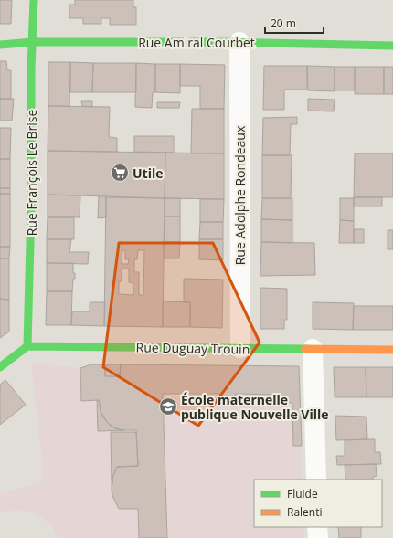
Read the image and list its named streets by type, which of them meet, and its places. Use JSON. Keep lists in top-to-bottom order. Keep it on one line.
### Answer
{"streets":{"street":["Rue Amiral Courbet","Rue François Le Brise","Rue Adolphe Rondeaux","Rue Duguay Trouin"]},"crossings":[["Rue Amiral Courbet","Rue François Le Brise"],["Rue Amiral Courbet","Rue Adolphe Rondeaux"],["Rue François Le Brise","Rue Duguay Trouin"],["Rue Adolphe Rondeaux","Rue Duguay Trouin"]],"places":{"supermarket":["Utile"],"school or university":["École maternelle publique Nouvelle Ville"]},"legend":["Fluide","Ralenti"],"scale_bar":"20 m"}
